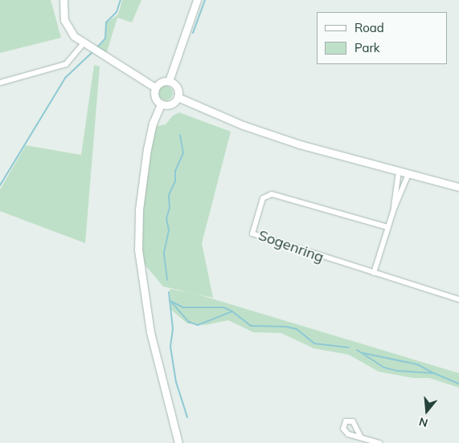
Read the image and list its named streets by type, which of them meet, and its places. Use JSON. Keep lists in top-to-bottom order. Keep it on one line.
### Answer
{"streets":{"street":["Sogenring"]},"legend":["Road","Park"],"north":"bottom"}
